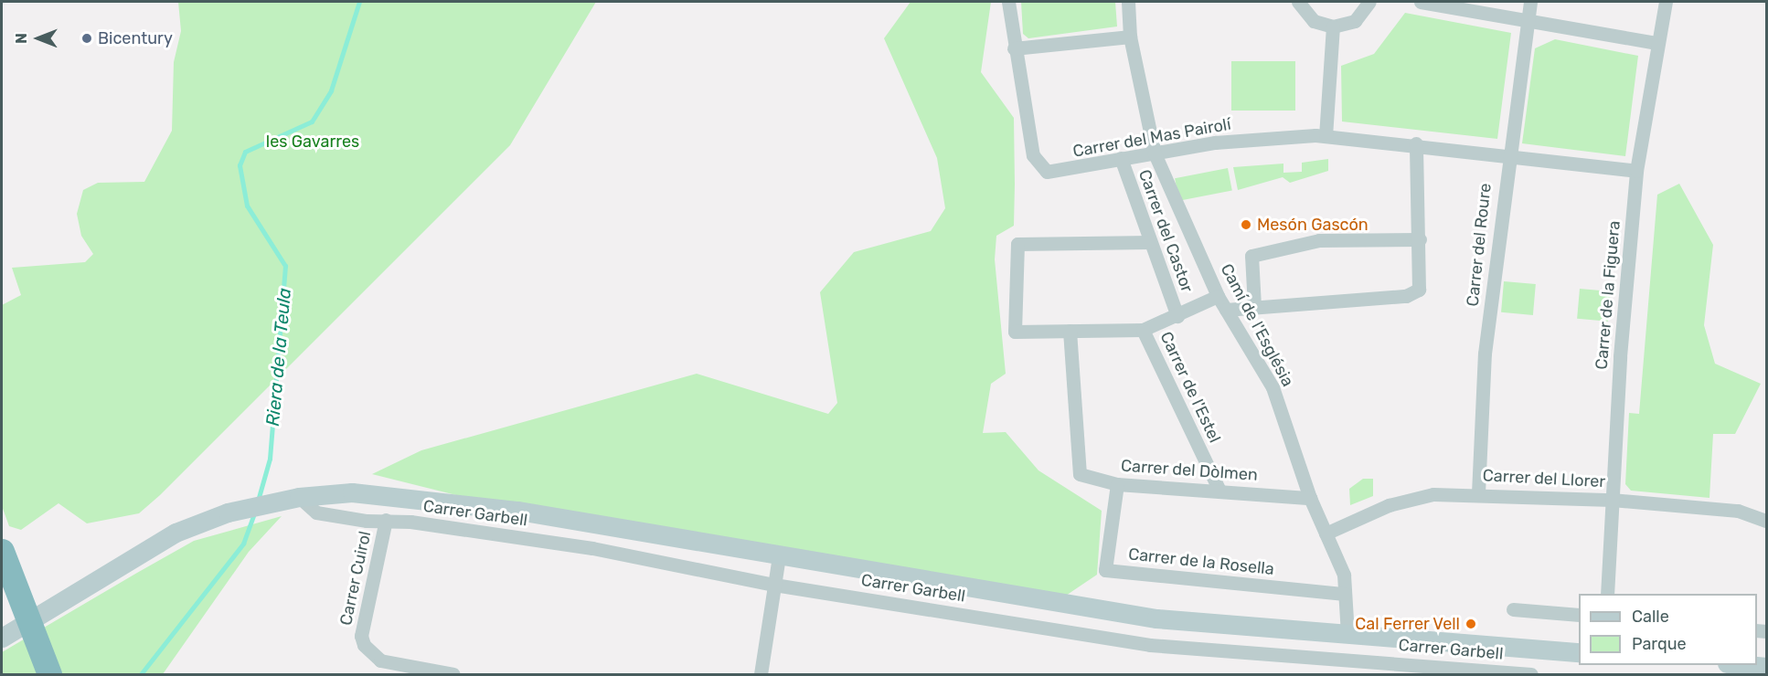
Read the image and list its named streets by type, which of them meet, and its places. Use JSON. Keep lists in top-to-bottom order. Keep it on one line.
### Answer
{"streets":{"street":["Carrer del Mas Pairolí","Carrer del Castor","Carrer del Roure","Carrer de la Figuera","Camí de l'Església","Carrer de l'Estel","Carrer del Dòlmen","Carrer del Llorer","Carrer Garbell","Carrer de la Rosella","Carrer Cuirol"]},"crossings":[["Carrer del Mas Pairolí","Carrer del Castor"],["Carrer del Mas Pairolí","Carrer del Roure"],["Carrer del Mas Pairolí","Carrer de la Figuera"],["Carrer del Mas Pairolí","Camí de l'Església"],["Carrer del Roure","Carrer del Llorer"],["Carrer de la Figuera","Carrer del Llorer"],["Camí de l'Església","Carrer del Dòlmen"],["Camí de l'Església","Carrer del Llorer"],["Camí de l'Església","Carrer de la Rosella"],["Carrer de l'Estel","Carrer del Dòlmen"],["Carrer del Dòlmen","Carrer de la Rosella"],["Carrer Garbell","Carrer Cuirol"]],"water":["Riera de la Teula"],"parks":["les Gavarres"],"places":["Bicentury","Mesón Gascón","Cal Ferrer Vell"],"legend":["Calle","Parque"],"north":"left"}
